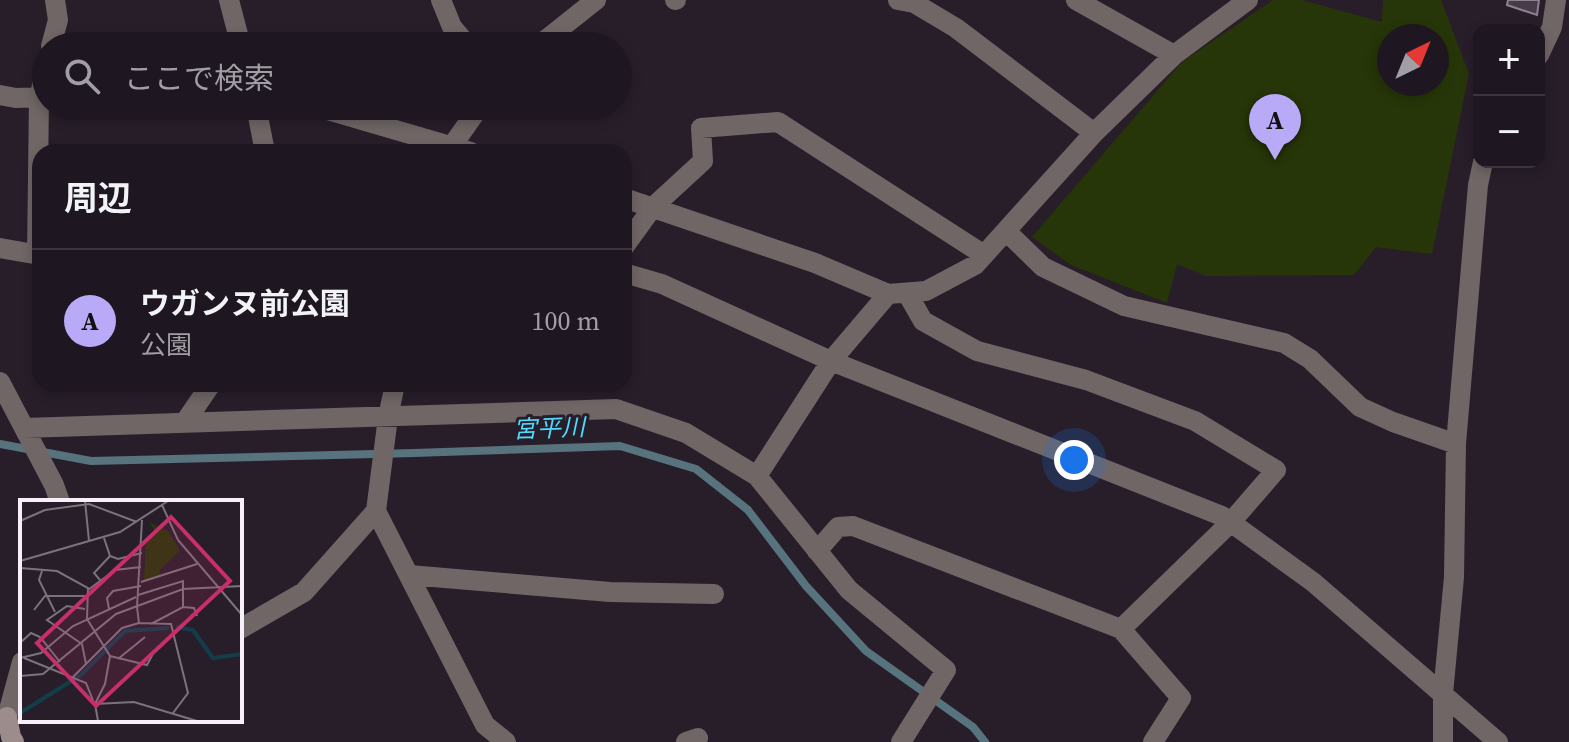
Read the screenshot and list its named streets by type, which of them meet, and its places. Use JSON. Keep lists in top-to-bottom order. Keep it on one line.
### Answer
{"water":["宮平川"],"north":"top right","page":{"map_buttons":["+","−"],"search":"ここで検索","pins":"A","heading":"周辺","list":[{"mark":"A","name":"ウガンヌ前公園","note":"公園","value":"100 m"}]}}
